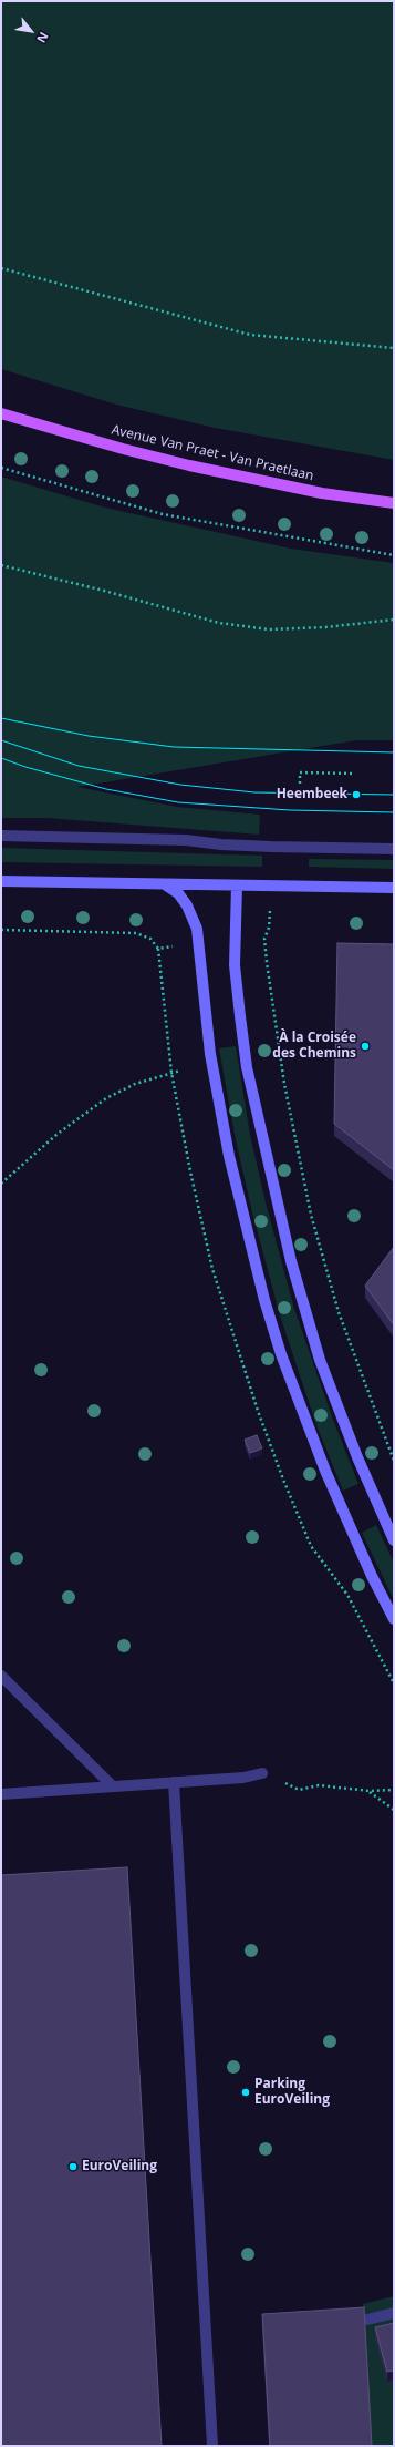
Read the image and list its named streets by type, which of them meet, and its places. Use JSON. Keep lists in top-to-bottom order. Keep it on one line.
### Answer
{"streets":{"main road":["Avenue Van Praet - Van Praetlaan"]},"places":["Heembeek","À la Croisée des Chemins","Parking EuroVeiling","EuroVeiling"],"north":"bottom right"}
